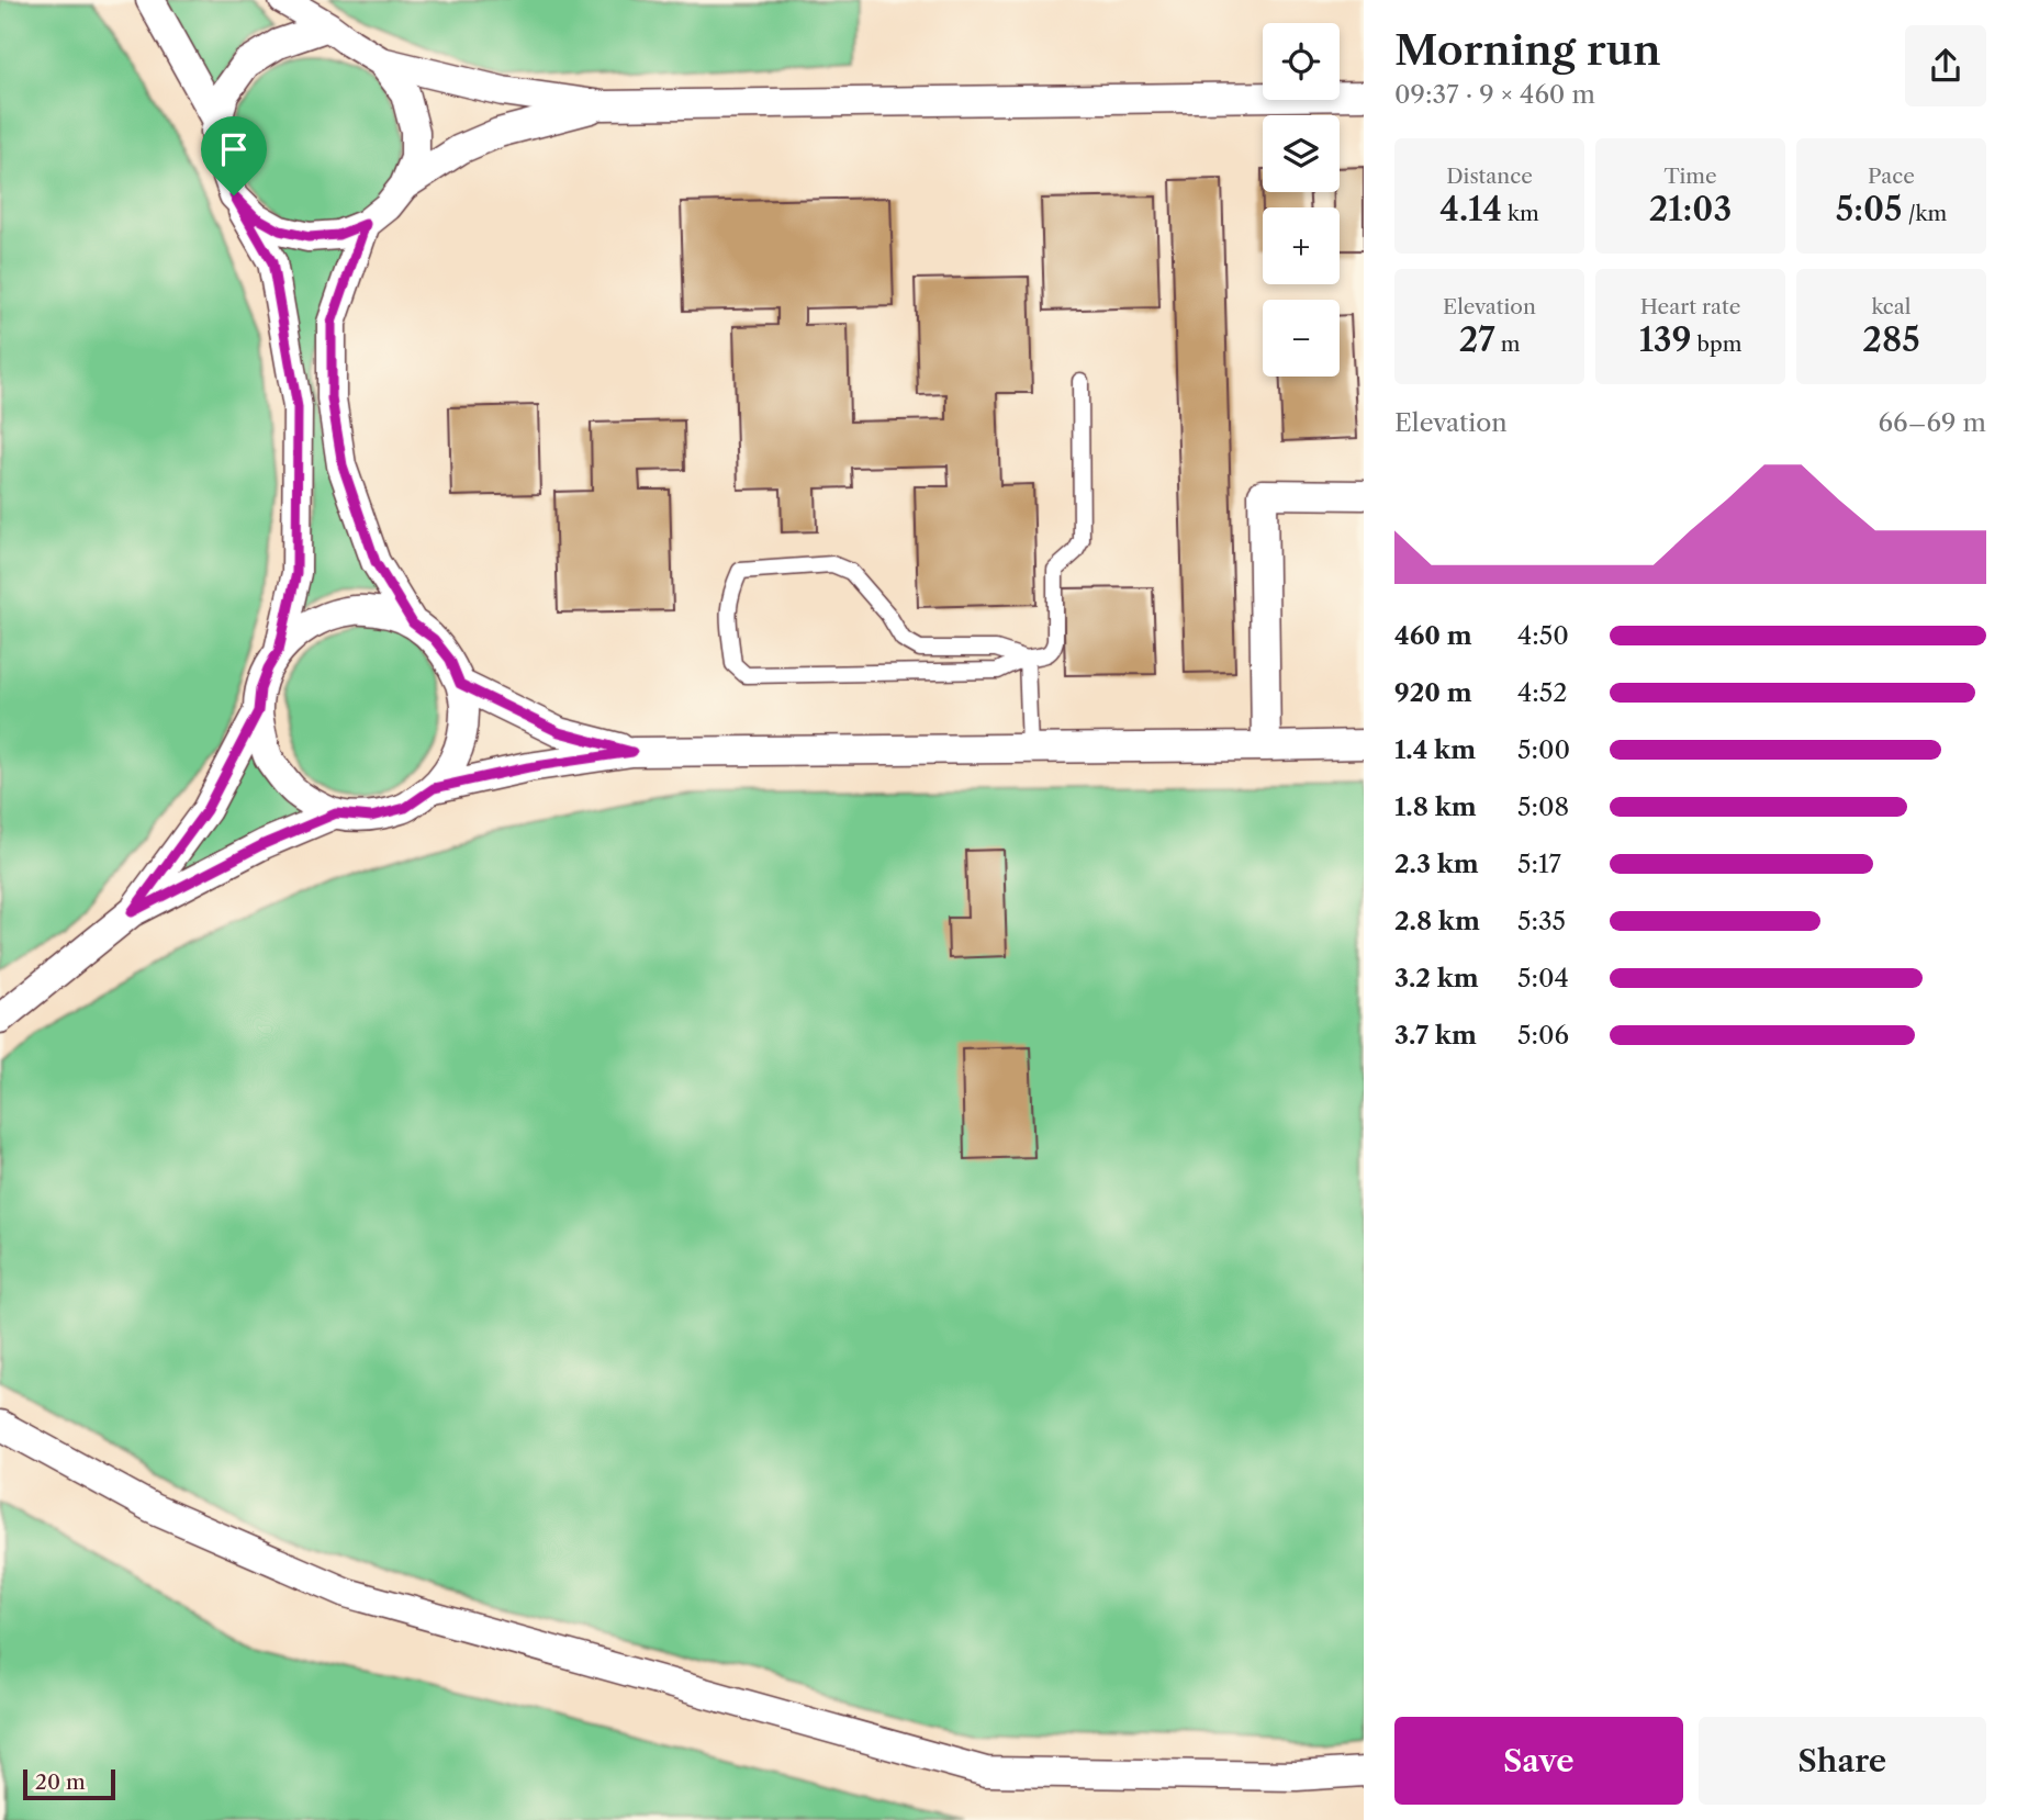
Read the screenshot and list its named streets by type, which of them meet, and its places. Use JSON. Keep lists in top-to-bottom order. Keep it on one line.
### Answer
{"scale_bar":"20 m","page":{"heading":["Morning run","09:37 · 9 × 460 m"],"map_buttons":["+","−"],"stats":[["Distance","4.14 km"],["Time","21:03"],["Pace","5:05 /km"],["Elevation","27 m"],["Heart rate","139 bpm"],["kcal","285"]],"chart":["Elevation","66–69 m"],"list":[{"name":"460 m","note":"4:50"},{"name":"920 m","note":"4:52"},{"name":"1.4 km","note":"5:00"},{"name":"1.8 km","note":"5:08"},{"name":"2.3 km","note":"5:17"},{"name":"2.8 km","note":"5:35"},{"name":"3.2 km","note":"5:04"},{"name":"3.7 km","note":"5:06"}],"buttons":["Save","Share"],"scale":"20 m"}}
